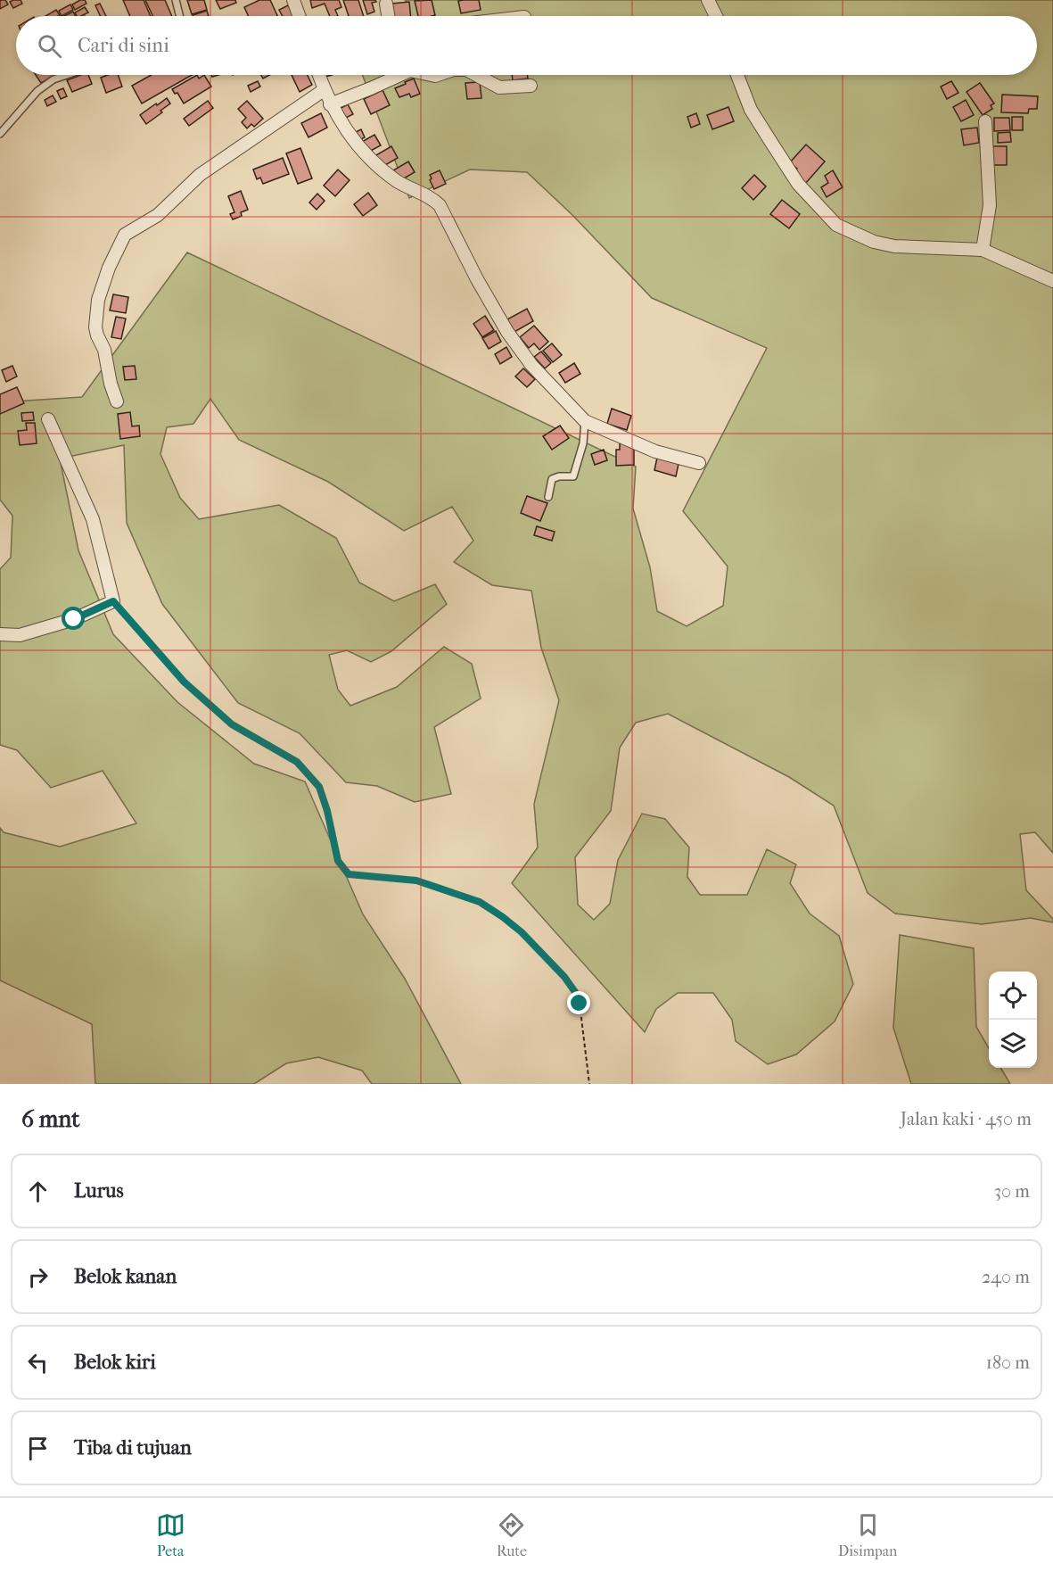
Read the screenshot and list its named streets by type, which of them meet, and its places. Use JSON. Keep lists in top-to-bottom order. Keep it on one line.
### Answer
{"page":{"search":"Cari di sini","heading":["6 mnt","Jalan kaki · 450 m"],"list":[["Lurus","30 m"],["Belok kanan","240 m"],["Belok kiri","180 m"],"Tiba di tujuan"],"nav":["Peta","Rute","Disimpan"]}}
